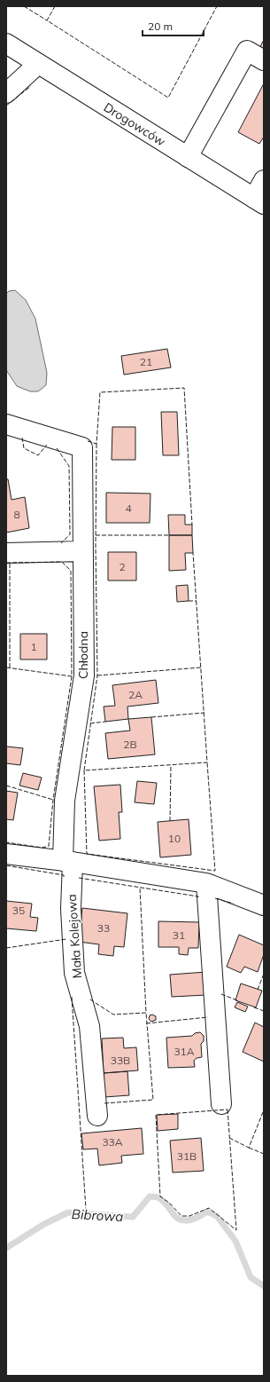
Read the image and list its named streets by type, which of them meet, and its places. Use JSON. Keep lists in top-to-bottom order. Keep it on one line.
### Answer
{"streets":{"street":["Drogowców","Chłodna","Mała Kolejowa"]},"crossings":[["Chłodna","Mała Kolejowa"]],"water":["Bibrowa"],"house_numbers":["21","4","8","2","1","2A","2B","10","35","33","31","31A","33B","33A","31B"],"scale_bar":"20 m"}
